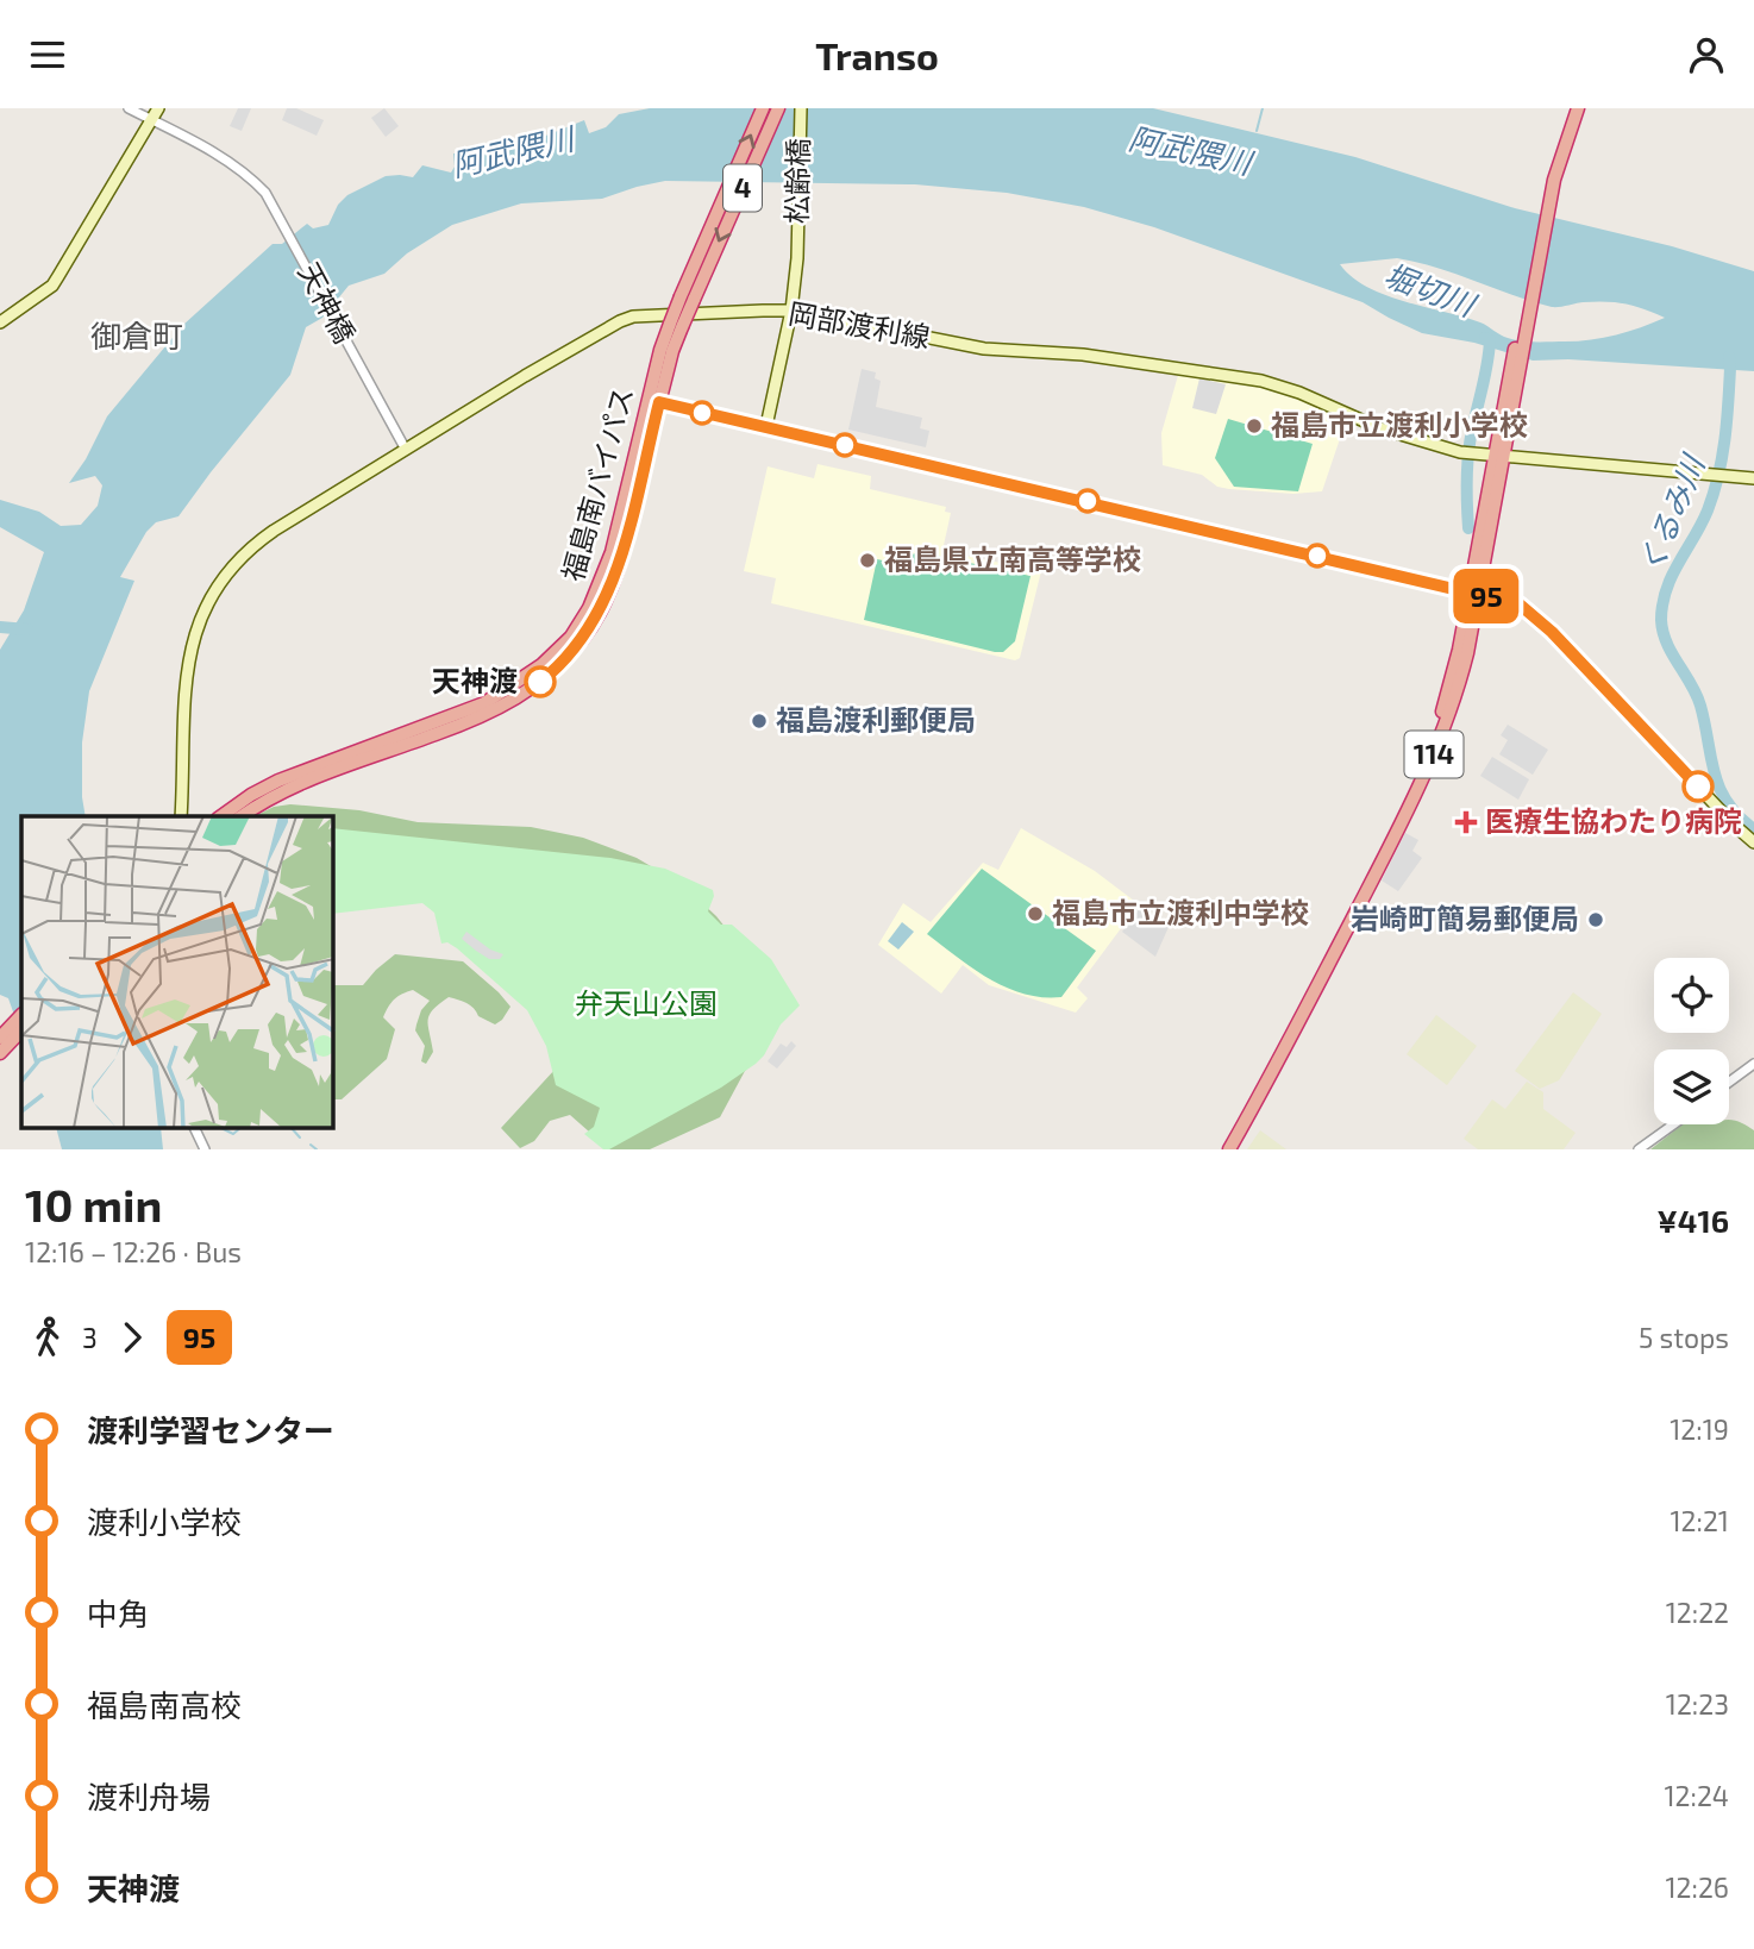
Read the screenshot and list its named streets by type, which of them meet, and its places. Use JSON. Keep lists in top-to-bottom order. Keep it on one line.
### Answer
{"streets":{"highway":["4","福島南バイパス","114"],"main road":["松齢橋","岡部渡利線"],"street":["天神橋"]},"crossings":[["松齢橋","岡部渡利線"],["天神橋","岡部渡利線"],["岡部渡利線","114"]],"districts":["御倉町"],"water":["阿武隈川","堀切川","くるみ川"],"parks":["弁天山公園"],"places":{"other":["福島市立渡利小学校","福島県立南高等学校","天神渡","福島渡利郵便局","福島市立渡利中学校","岩崎町簡易郵便局"],"health":["医療生協わたり病院"]},"lines":["bus line 95"],"page":{"header":"Transo","on_map":"95","heading":["10 min","12:16 – 12:26 · Bus","¥416"],"legs":["3","95","5 stops"],"list":[{"name":"渡利学習センター","value":"12:19"},{"name":"渡利小学校","value":"12:21"},{"name":"中角","value":"12:22"},{"name":"福島南高校","value":"12:23"},{"name":"渡利舟場","value":"12:24"},{"name":"天神渡","value":"12:26"}]}}
